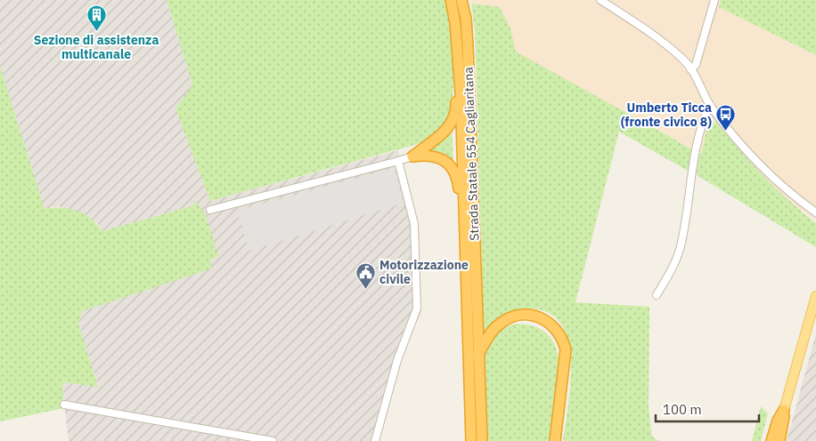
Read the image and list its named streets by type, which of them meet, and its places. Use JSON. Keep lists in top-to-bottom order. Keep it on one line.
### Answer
{"streets":{"highway":["Strada Statale 554 Cagliaritana"]},"places":{"building":["Sezione di assistenza multicanale"],"bus stop":["Umberto Ticca (fronte civico 8)"],"public building":["Motorizzazione civile"]},"scale_bar":"100 m"}
